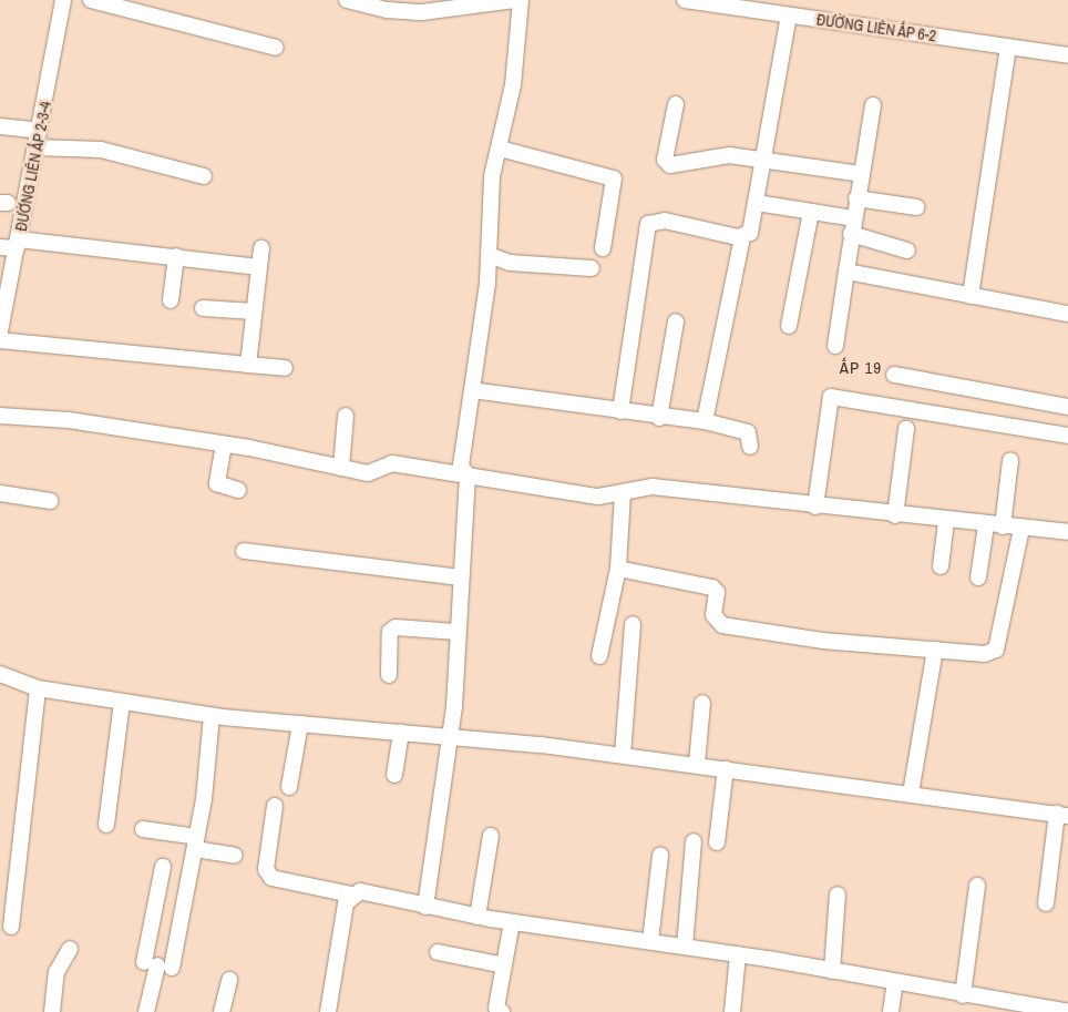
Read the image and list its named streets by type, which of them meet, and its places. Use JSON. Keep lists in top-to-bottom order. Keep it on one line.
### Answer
{"streets":{"street":["ĐƯỜNG LIÊN ẤP 6-2","ĐƯỜNG LIÊN ẤP 2-3-4"]},"districts":["ẤP 19"]}
